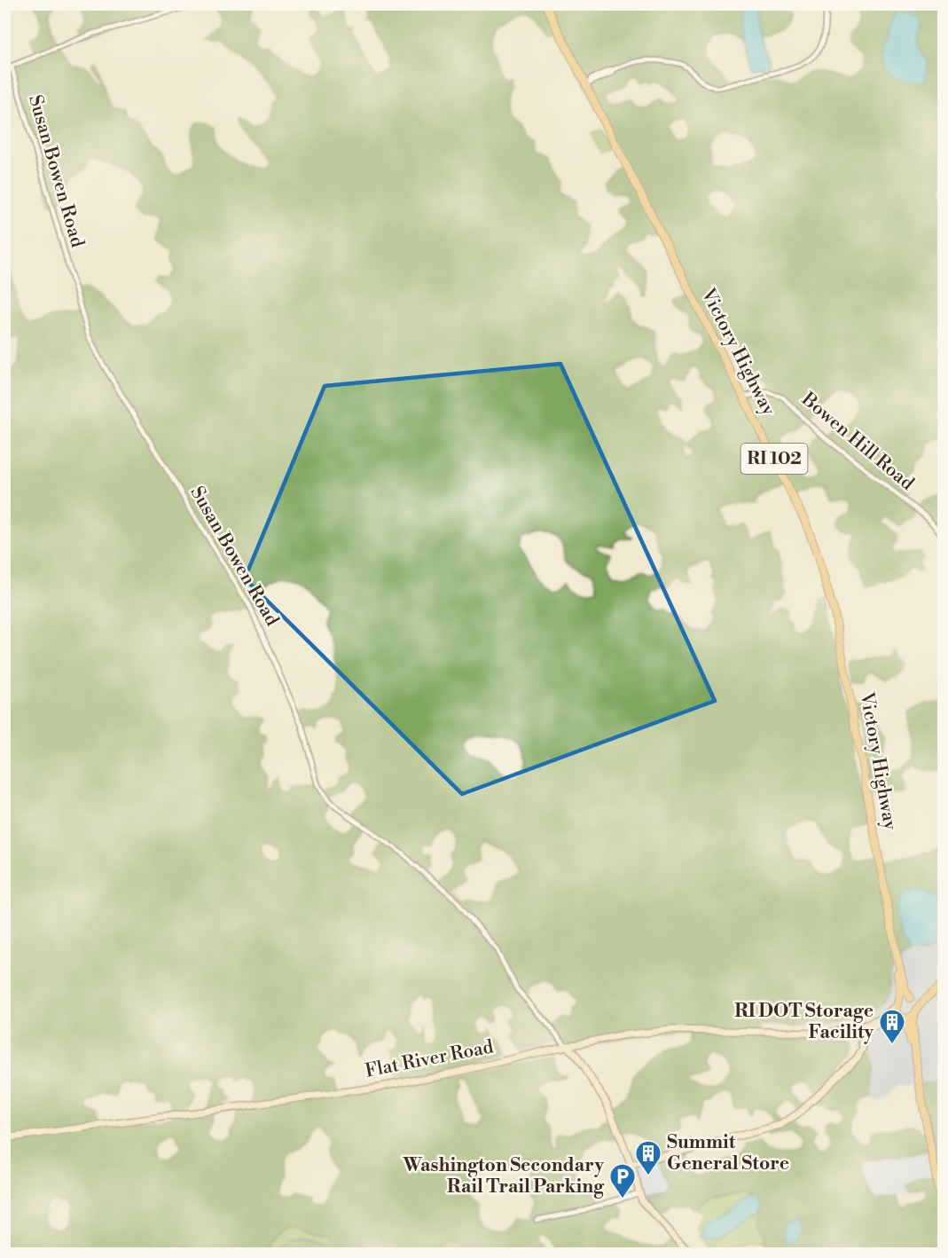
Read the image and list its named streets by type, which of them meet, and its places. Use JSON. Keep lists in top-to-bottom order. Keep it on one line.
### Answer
{"streets":{"main road":["Victory Highway","RI 102","Flat River Road"],"street":["Susan Bowen Road","Bowen Hill Road"]},"crossings":[["Susan Bowen Road","Flat River Road"],["Victory Highway","Bowen Hill Road"],["Victory Highway","Flat River Road"]],"places":{"building":["RI DOT Storage Facility","Summit General Store"],"parking":["Washington Secondary Rail Trail Parking"]}}
